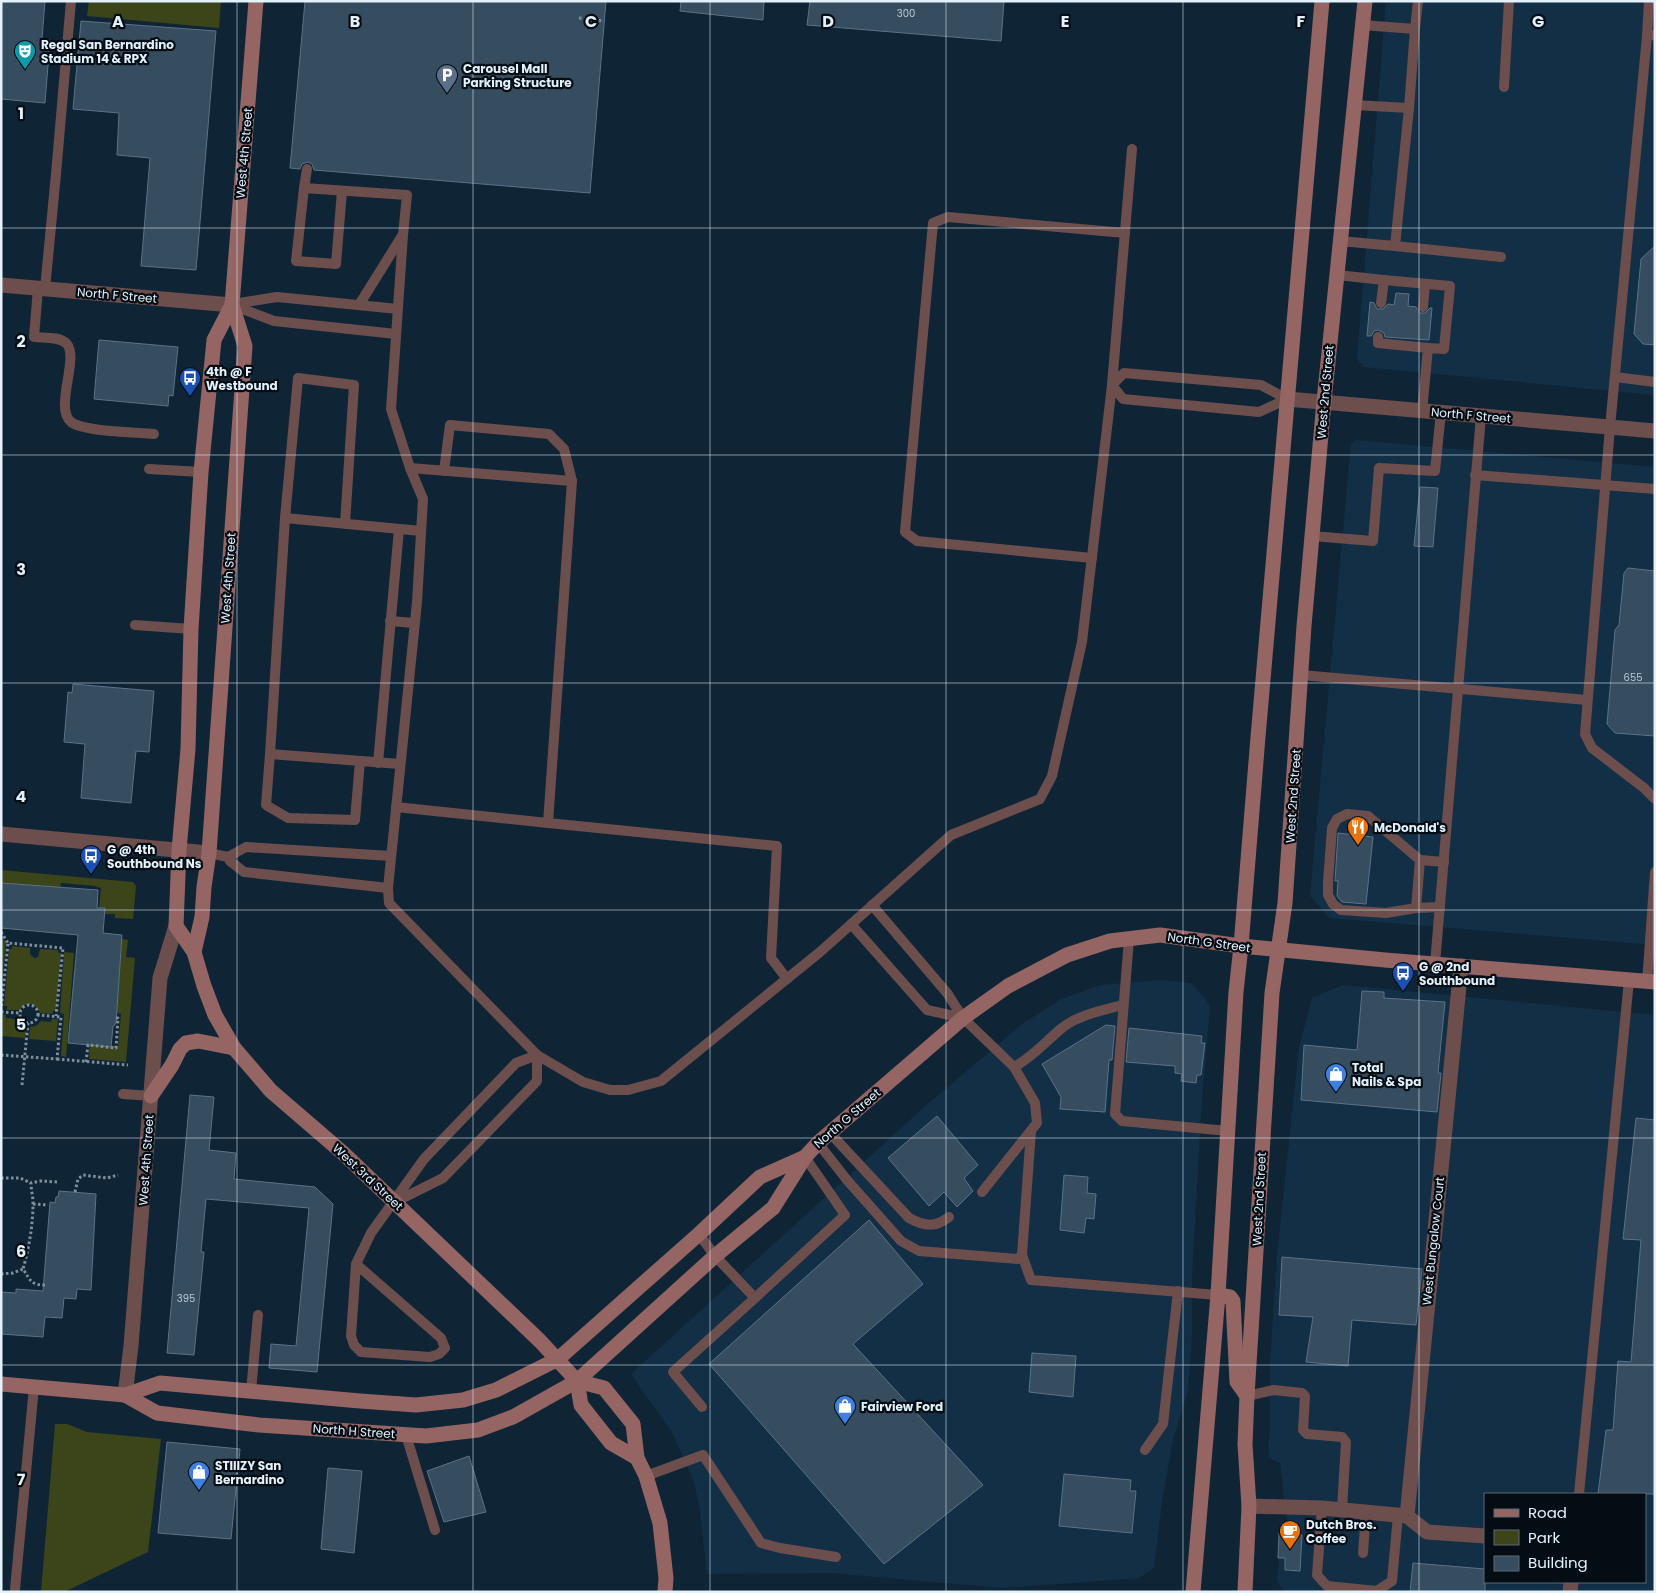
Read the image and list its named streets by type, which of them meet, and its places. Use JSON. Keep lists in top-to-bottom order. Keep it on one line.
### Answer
{"streets":{"main road":["West 4th Street","West 2nd Street","North G Street","West 3rd Street","North H Street"],"street":["North F Street","West Bungalow Court"]},"crossings":[["West 4th Street","North F Street"],["West 4th Street","West 3rd Street"],["West 4th Street","North H Street"],["North F Street","West 2nd Street"],["West 2nd Street","North G Street"],["North G Street","West 3rd Street"],["North G Street","West Bungalow Court"],["North G Street","North H Street"],["West 3rd Street","North H Street"]],"places":{"theatre":["Regal San Bernardino Stadium 14 & RPX"],"parking":["Carousel Mall Parking Structure"],"bus stop":["4th @ F Westbound","G @ 4th Southbound Ns","G @ 2nd Southbound"],"restaurant":["McDonald's"],"shop":["Total Nails & Spa","Fairview Ford","STIIIZY San Bernardino"],"cafe":["Dutch Bros. Coffee"]},"house_numbers":["300","655","395"],"legend":["Road","Park","Building"],"grid":{"columns":["A","B","C","D","E","F","G"],"rows":["1","2","3","4","5","6","7"]}}
